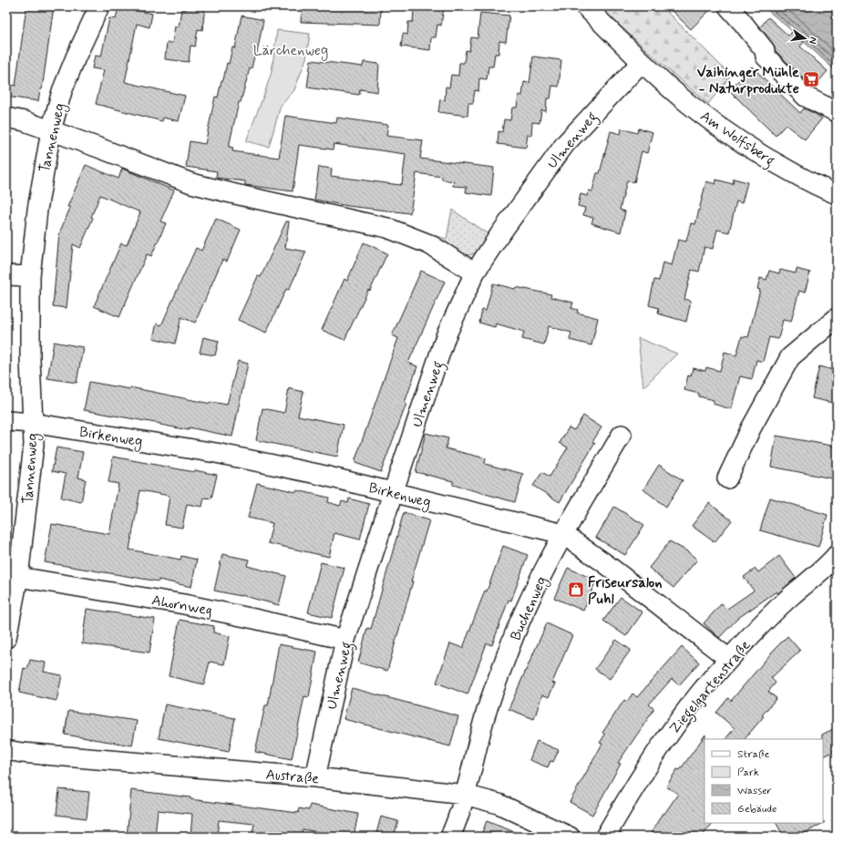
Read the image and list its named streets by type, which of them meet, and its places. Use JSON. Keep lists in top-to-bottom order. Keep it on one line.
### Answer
{"streets":{"street":["Tannenweg","Am Wolfsberg","Ulmenweg","Birkenweg","Ahornweg","Buchenweg","Ziegelgartenstraße","Austraße"]},"crossings":[["Tannenweg","Birkenweg"],["Tannenweg","Ahornweg"],["Am Wolfsberg","Ulmenweg"],["Ulmenweg","Birkenweg"],["Ulmenweg","Ahornweg"],["Ulmenweg","Austraße"],["Birkenweg","Buchenweg"],["Birkenweg","Ziegelgartenstraße"],["Buchenweg","Austraße"]],"parks":["Lärchenweg"],"places":{"supermarket":["Vaihinger Mühle - Naturprodukte"],"shop":["Friseursalon Puhl"]},"legend":["Straße","Park","Wasser","Gebäude"],"north":"right"}
